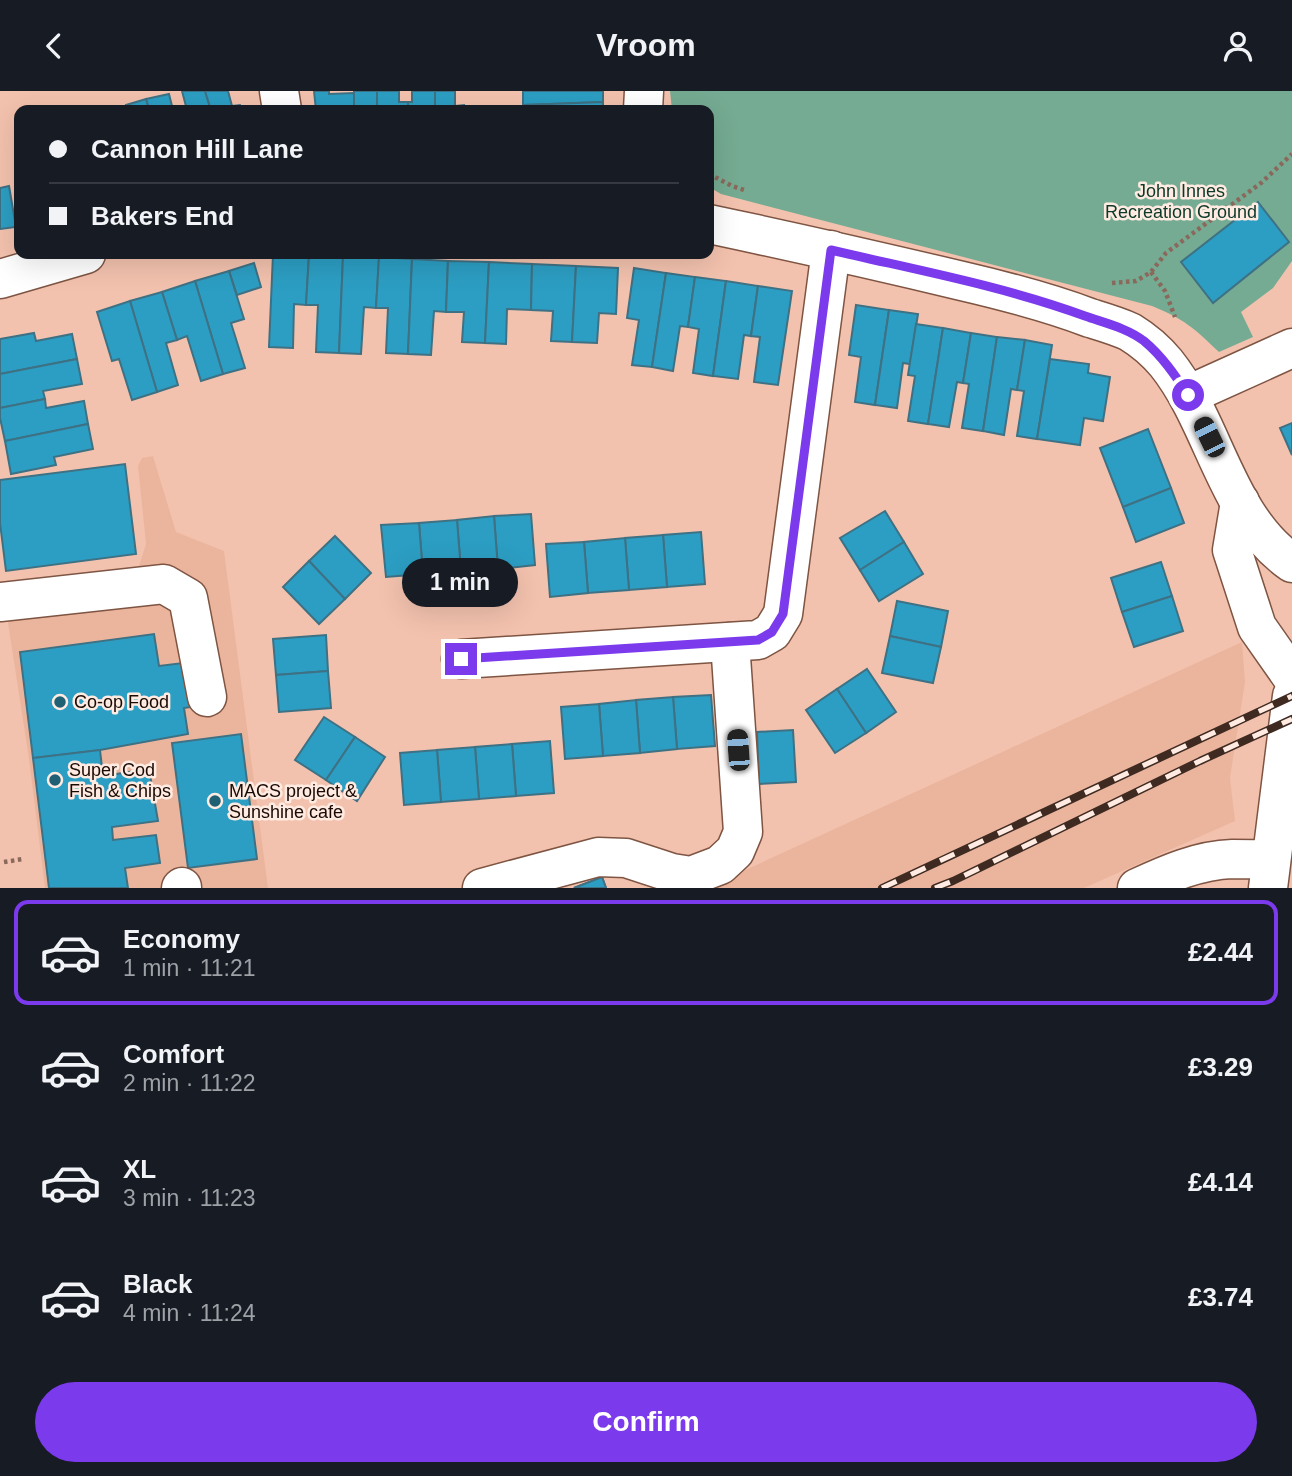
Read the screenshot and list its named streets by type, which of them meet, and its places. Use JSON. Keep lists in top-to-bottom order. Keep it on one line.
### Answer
{"parks":["John Innes Recreation Ground"],"places":["Co-op Food","Super Cod Fish & Chips","MACS project & Sunshine cafe"],"page":{"header":"Vroom","banner":["Cannon Hill Lane","Bakers End"],"bubble":"1 min","list":[{"name":"Economy","note":"1 min · 11:21","value":"£2.44"},{"name":"Comfort","note":"2 min · 11:22","value":"£3.29"},{"name":"XL","note":"3 min · 11:23","value":"£4.14"},{"name":"Black","note":"4 min · 11:24","value":"£3.74"}],"buttons":"Confirm"}}
